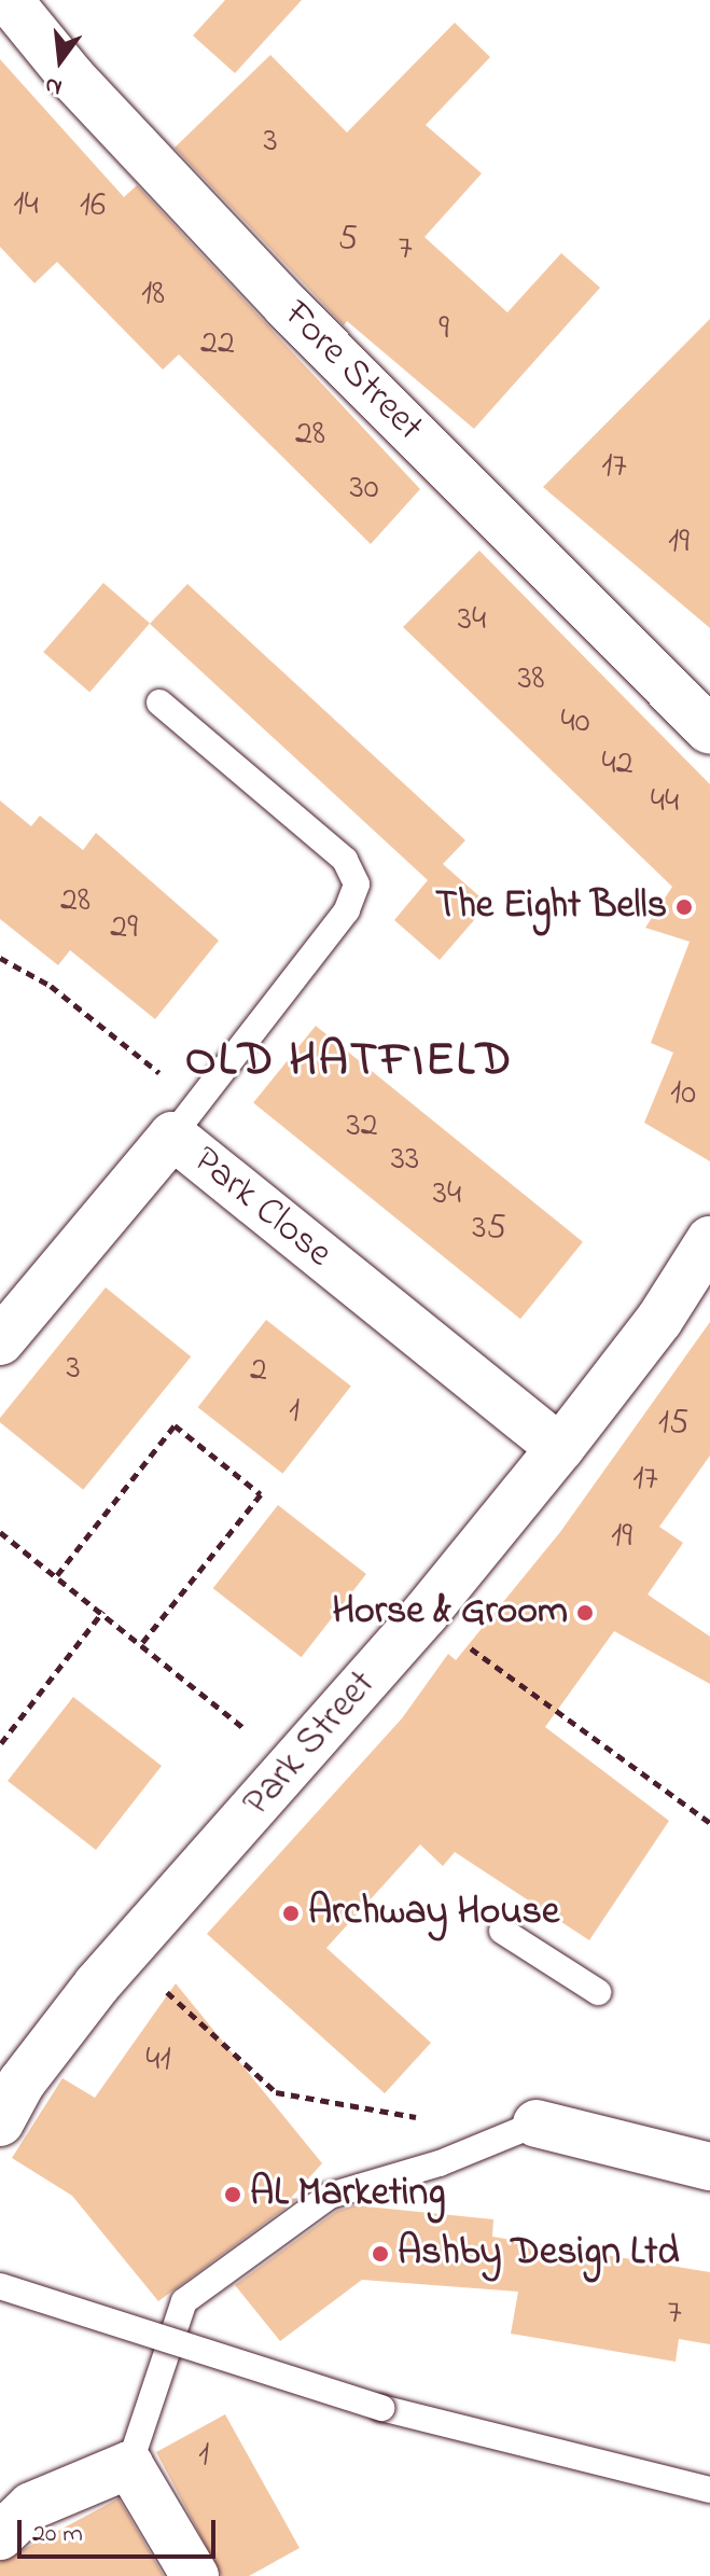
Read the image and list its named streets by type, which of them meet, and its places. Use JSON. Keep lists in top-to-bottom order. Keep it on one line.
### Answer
{"streets":{"street":["Fore Street","Park Close","Park Street"]},"crossings":[["Park Close","Park Street"]],"districts":["OLD HATFIELD"],"places":["The Eight Bells","Horse & Groom","Archway House","AL Marketing","Ashby Design Ltd"],"house_numbers":["3","14","16","5","7","18","9","22","28","17","30","19","34","38","40","42","44","28","29","10","32","33","34","35","3","2","1","15","17","19","41","7","1"],"scale_bar":"20 m","north":"bottom"}
